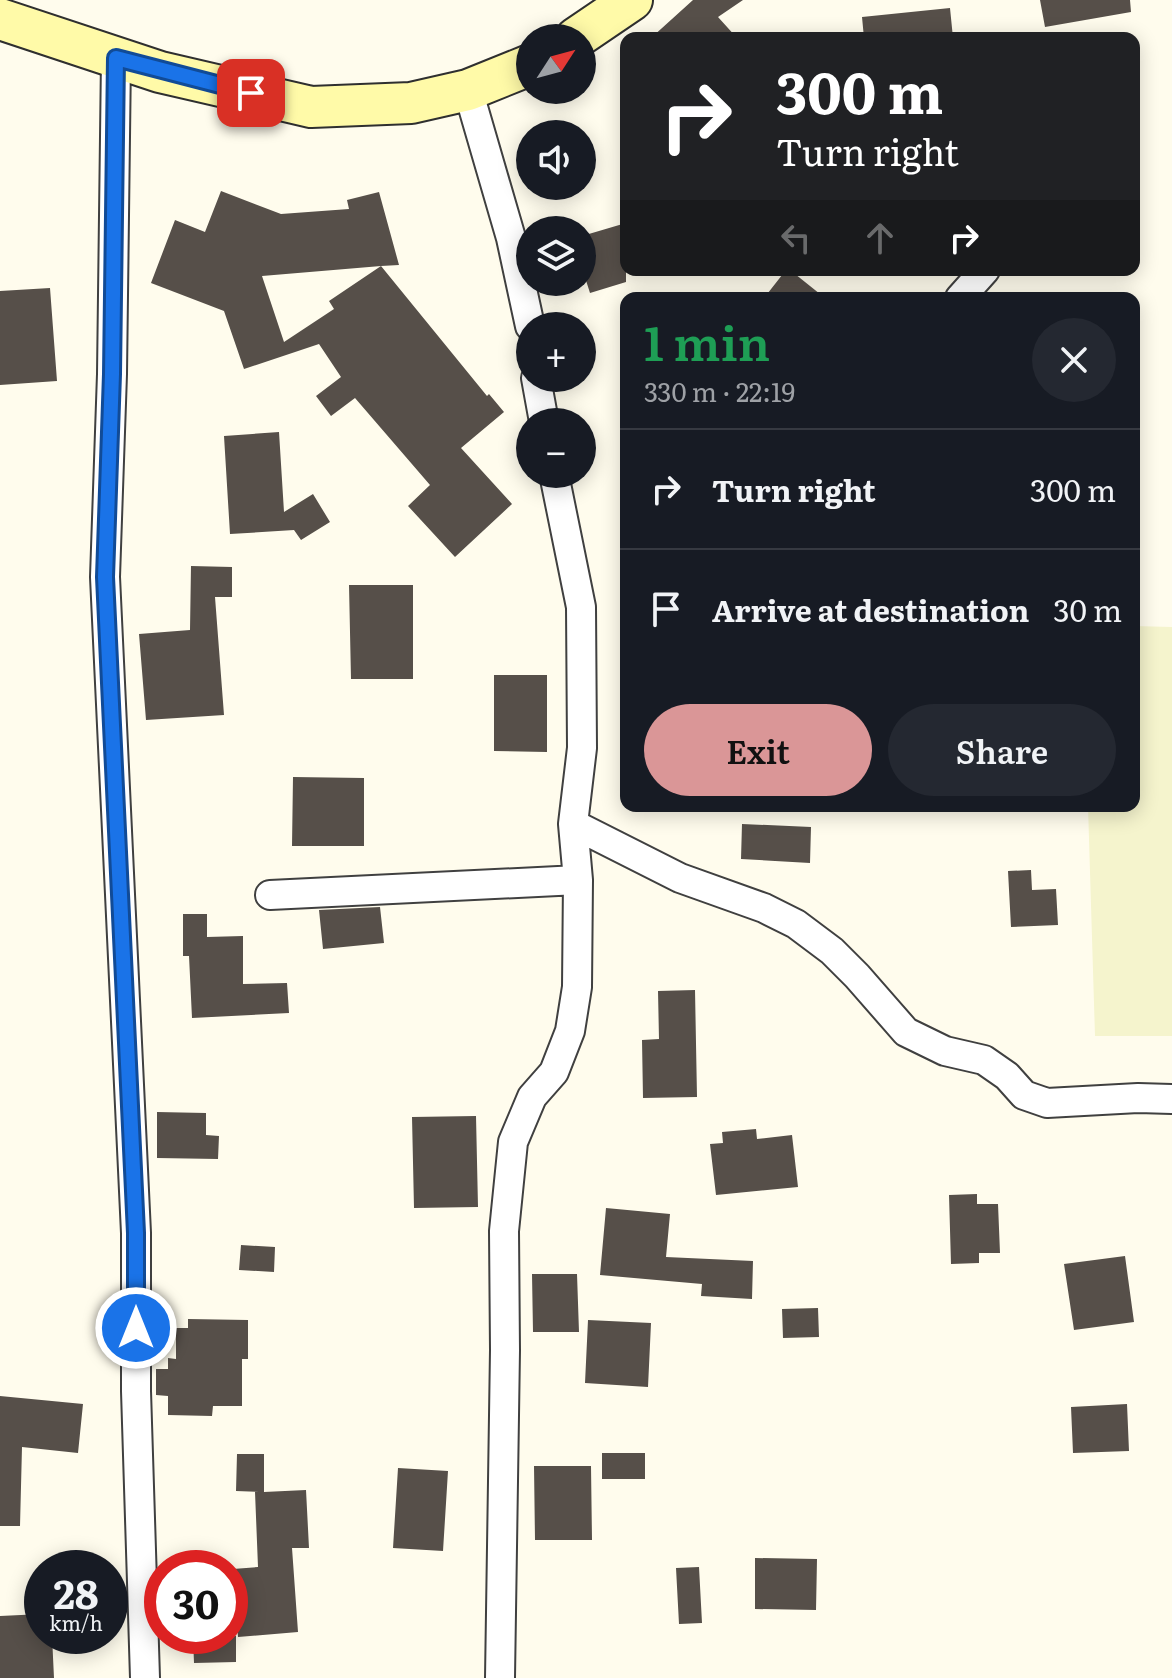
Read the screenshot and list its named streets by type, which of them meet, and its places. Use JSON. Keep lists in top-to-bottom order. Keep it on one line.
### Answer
{"north":"top right","page":{"map_buttons":["+","−"],"turn":["300 m","Turn right"],"heading":["1 min","330 m · 22:19"],"list":[{"name":"Turn right","value":"300 m"},{"name":"Arrive at destination","value":"30 m"}],"buttons":["Exit","Share"],"speed":"28 km/h","limit":"30"}}
